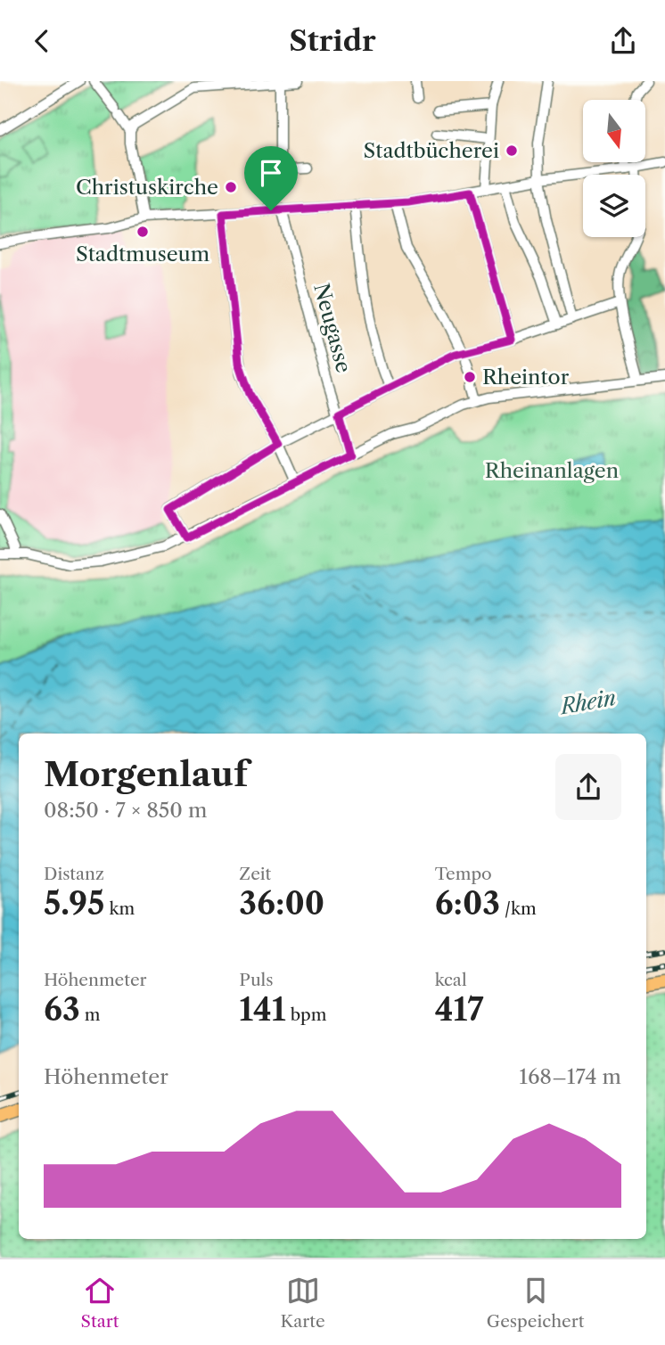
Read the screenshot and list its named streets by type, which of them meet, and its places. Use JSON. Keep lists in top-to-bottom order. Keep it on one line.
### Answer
{"streets":{"street":["Neugasse"]},"water":["Rhein"],"parks":["Rheinanlagen"],"places":["Stadtbücherei","Christuskirche","Stadtmuseum","Rheintor"],"north":"bottom","page":{"header":"Stridr","heading":["Morgenlauf","08:50 · 7 × 850 m"],"stats":[["Distanz","5.95 km"],["Zeit","36:00"],["Tempo","6:03 /km"],["Höhenmeter","63 m"],["Puls","141 bpm"],["kcal","417"]],"chart":["Höhenmeter","168–174 m"],"tabs":["Start","Karte","Gespeichert"]}}
